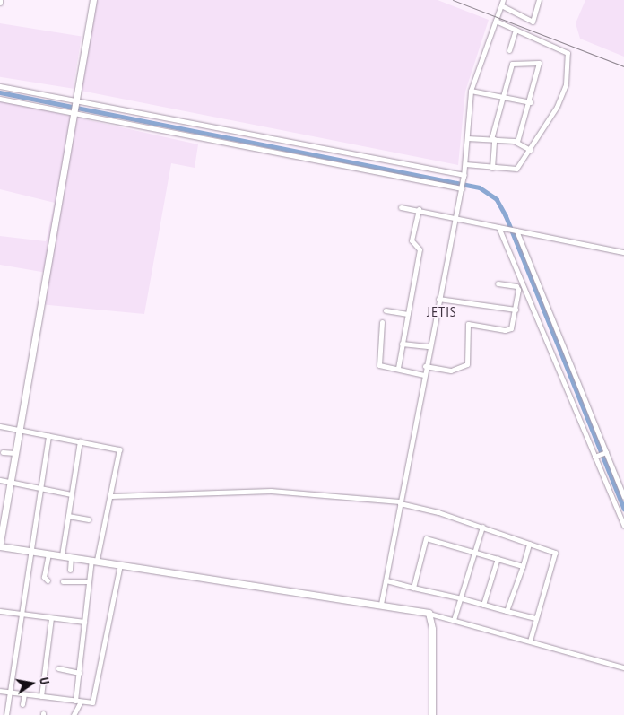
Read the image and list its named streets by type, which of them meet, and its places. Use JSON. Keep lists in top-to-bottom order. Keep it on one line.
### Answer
{"districts":["JETIS"],"north":"right"}
